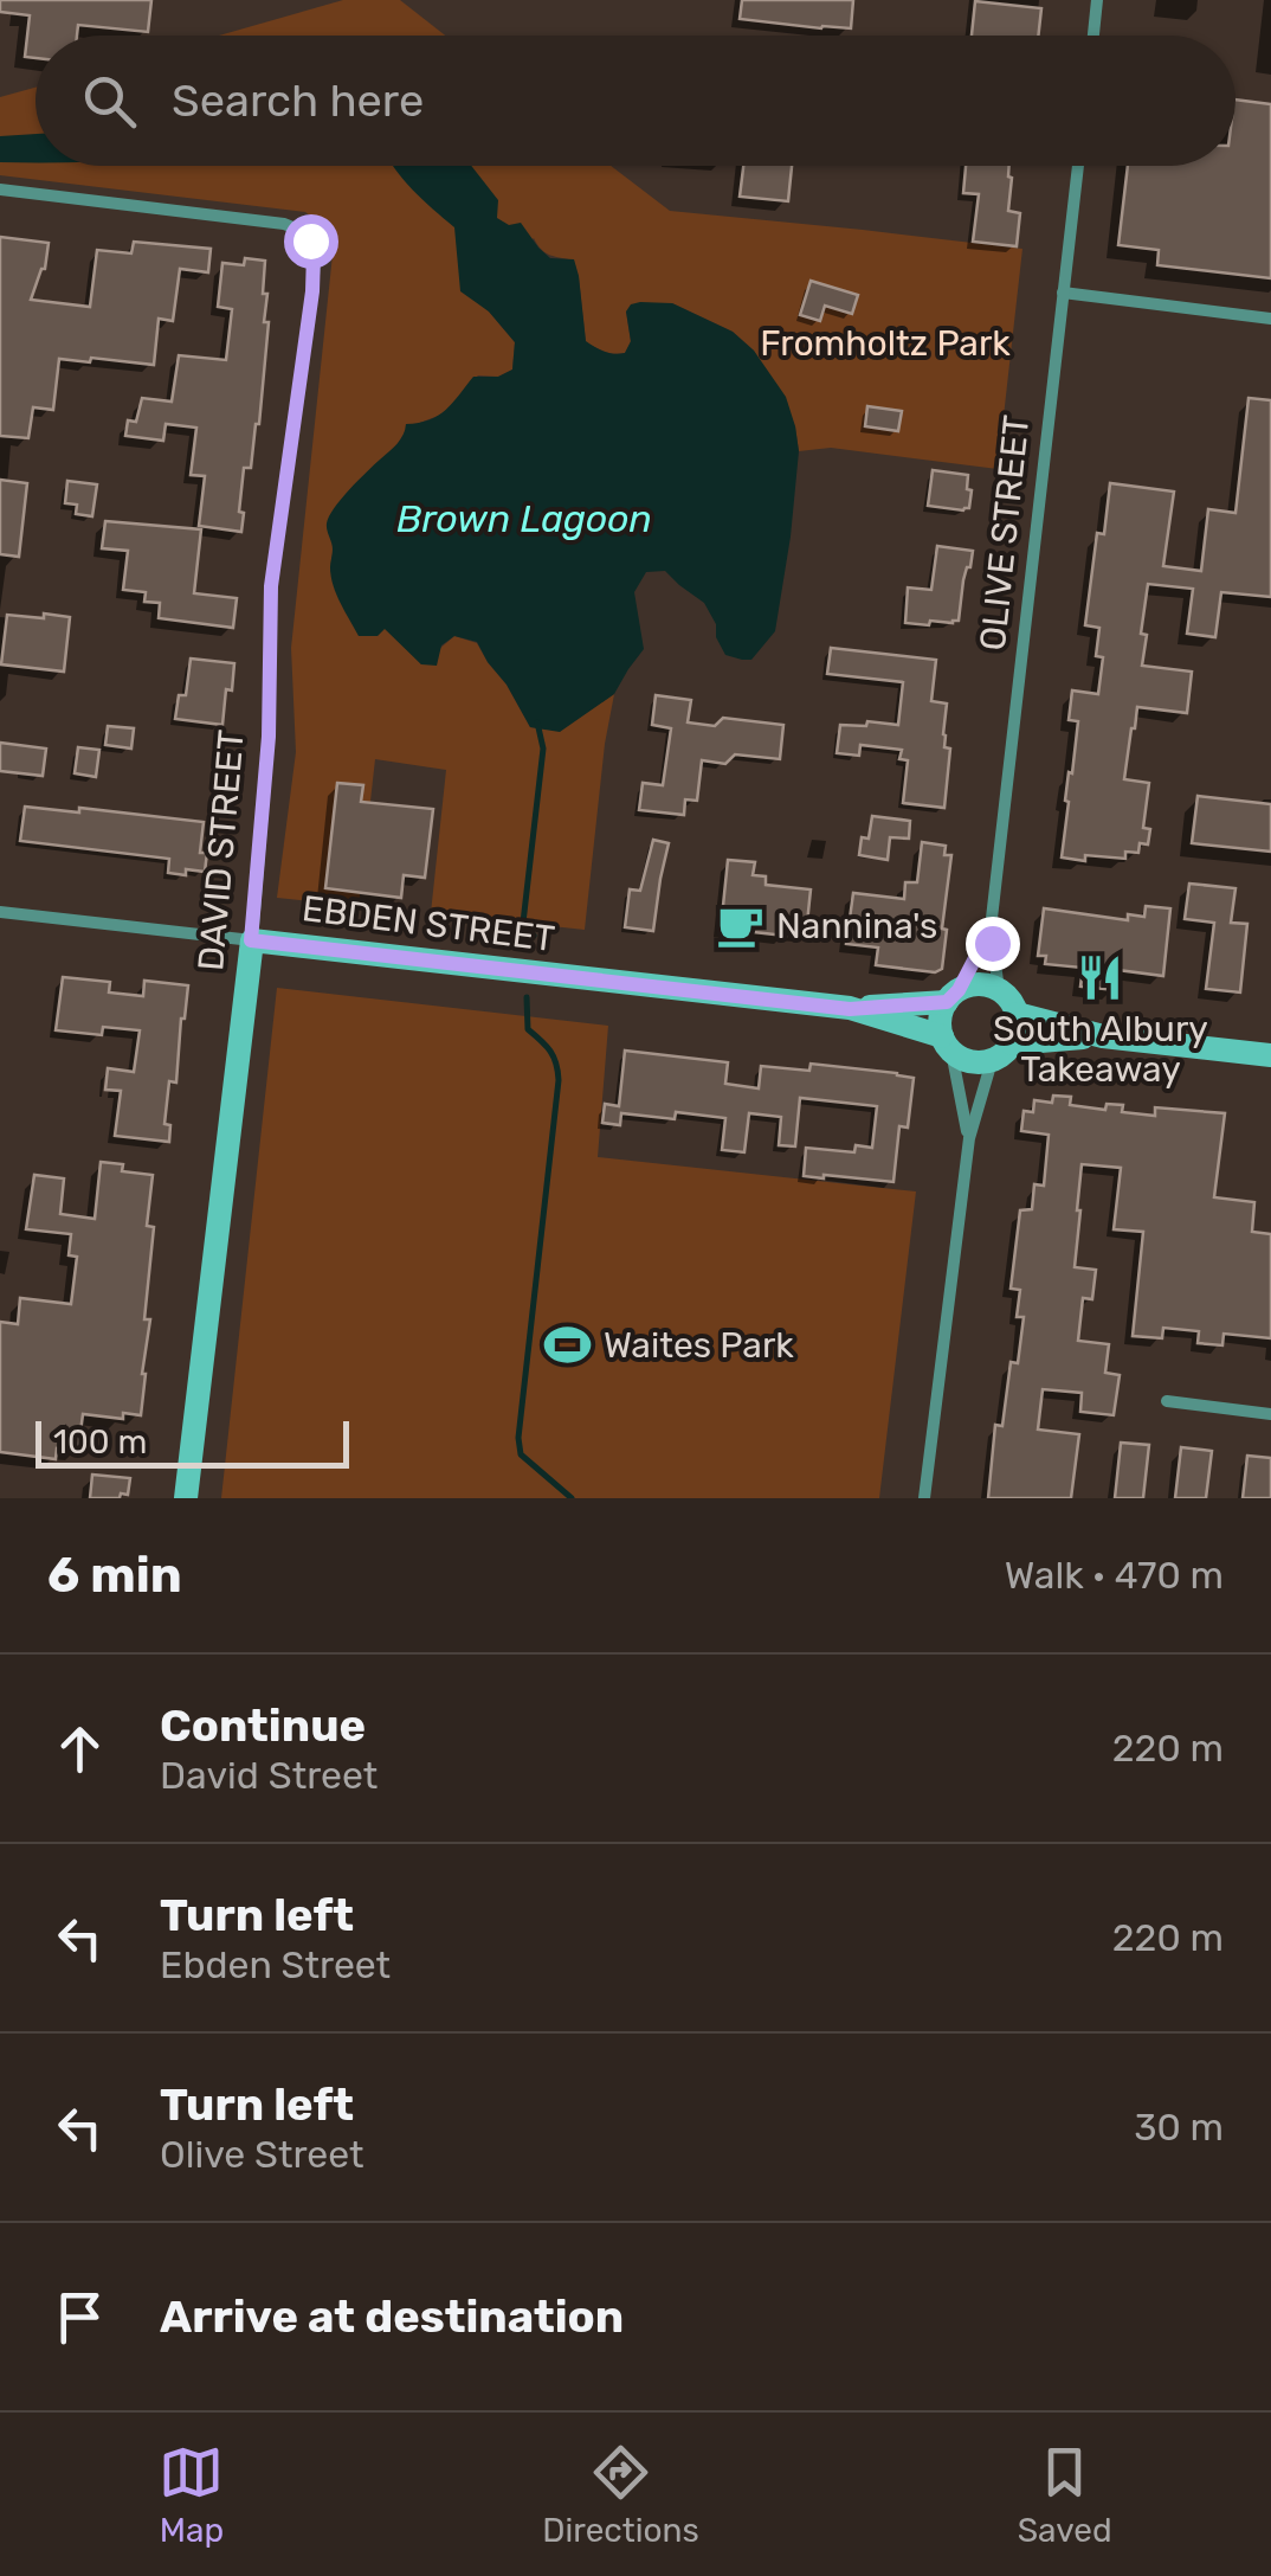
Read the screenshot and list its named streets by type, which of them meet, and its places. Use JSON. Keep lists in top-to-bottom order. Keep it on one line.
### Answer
{"streets":{"street":["OLIVE STREET","DAVID STREET","EBDEN STREET"]},"crossings":[["OLIVE STREET","EBDEN STREET"],["DAVID STREET","EBDEN STREET"]],"water":["Brown Lagoon"],"parks":["Fromholtz Park"],"places":{"cafe":["Nannina's"],"restaurant":["South Albury Takeaway"],"sports":["Waites Park"]},"scale_bar":"100 m","page":{"search":"Search here","scale":"100 m","heading":["6 min","Walk · 470 m"],"list":[["Continue","David Street","220 m"],["Turn left","Ebden Street","220 m"],["Turn left","Olive Street","30 m"],"Arrive at destination"],"nav":["Map","Directions","Saved"]}}
